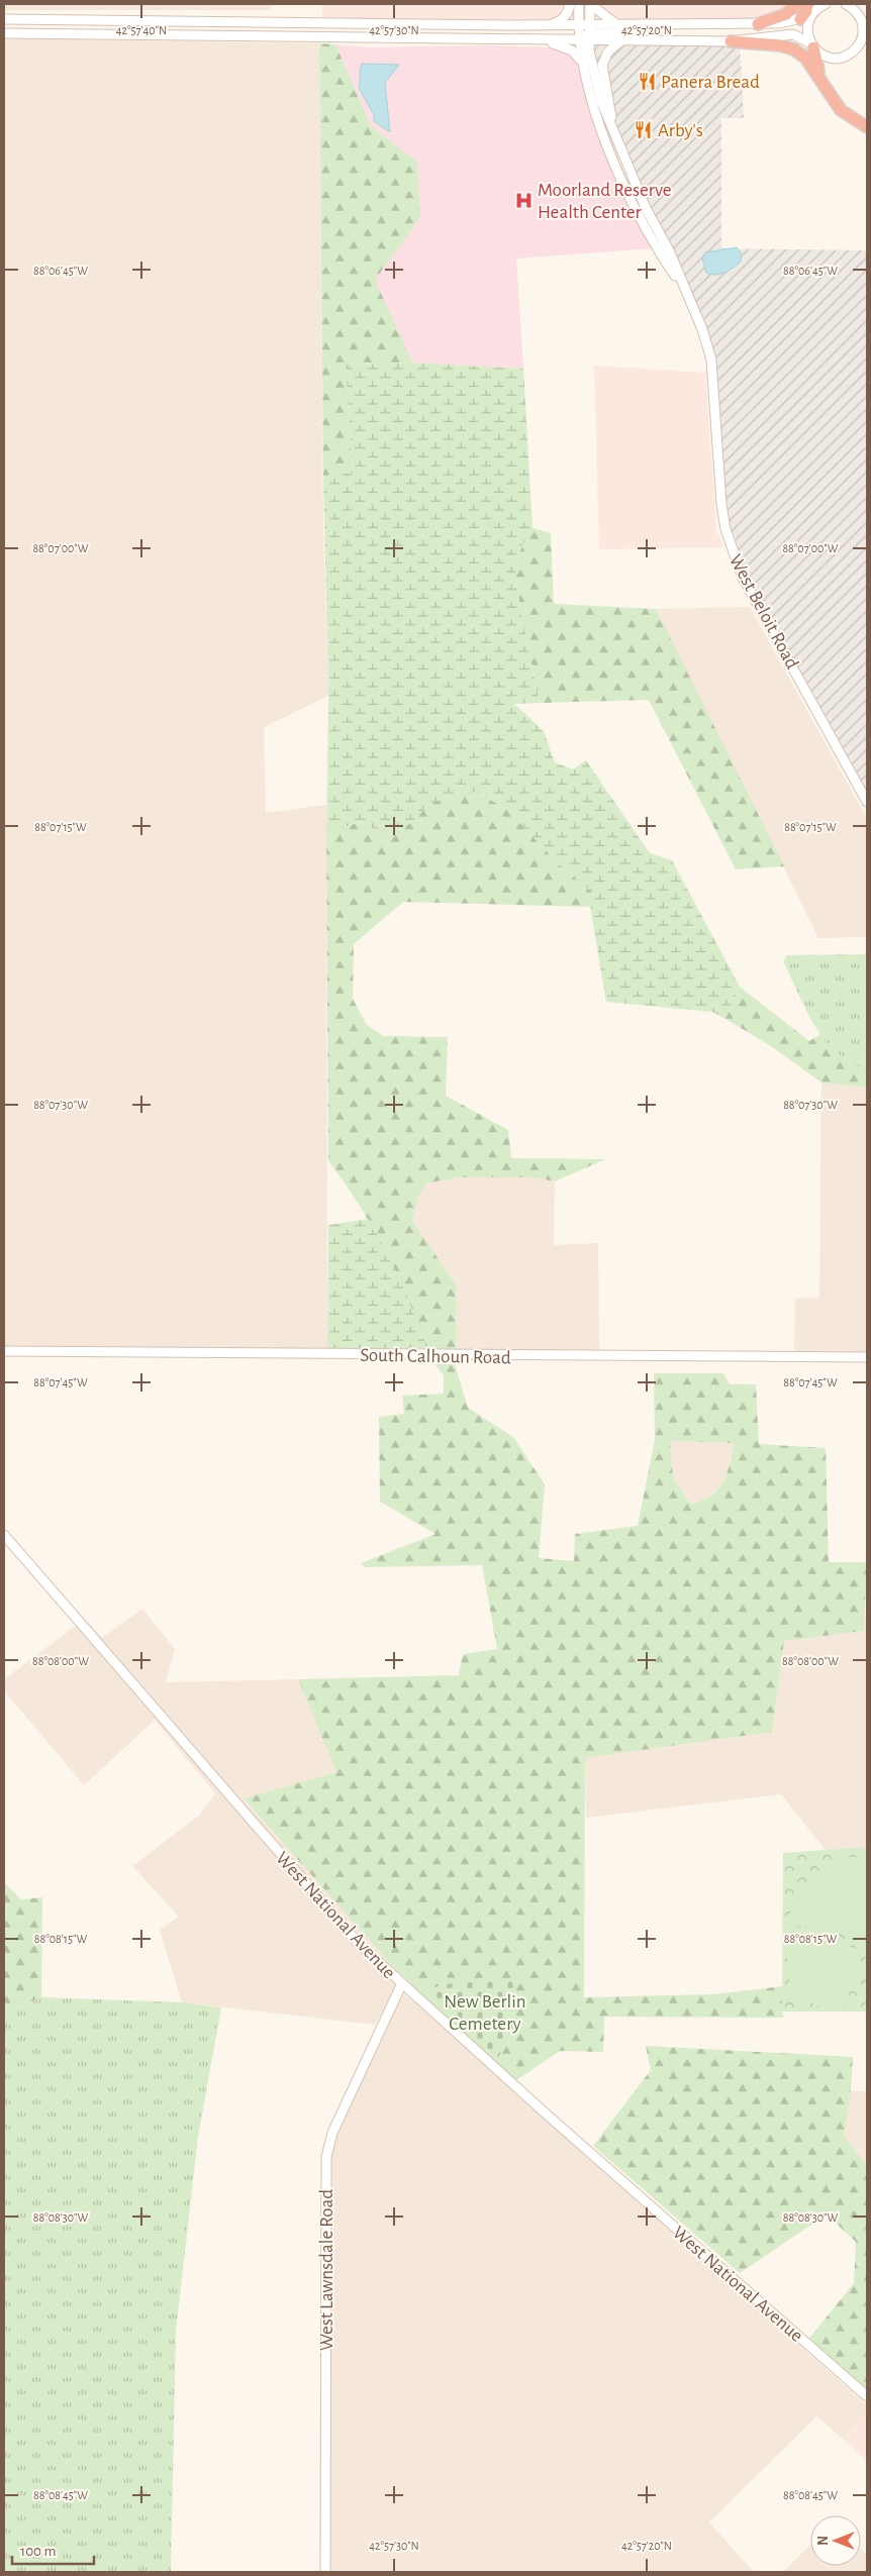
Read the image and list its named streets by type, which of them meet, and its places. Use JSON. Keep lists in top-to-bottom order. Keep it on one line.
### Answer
{"streets":{"main road":["West Beloit Road","South Calhoun Road","West National Avenue","West Lawnsdale Road"]},"crossings":[["West National Avenue","West Lawnsdale Road"]],"parks":["New Berlin Cemetery"],"places":{"restaurant":["Panera Bread","Arby's"],"hospital":["Moorland Reserve Health Center"]},"scale_bar":"100 m","north":"left","coordinates":["42°57'40\"N","42°57'30\"N","42°57'20\"N","88°06'45\"W","88°07'00\"W","88°07'15\"W","88°07'30\"W","88°07'45\"W","88°08'00\"W","88°08'15\"W","88°08'30\"W","88°08'45\"W"]}
